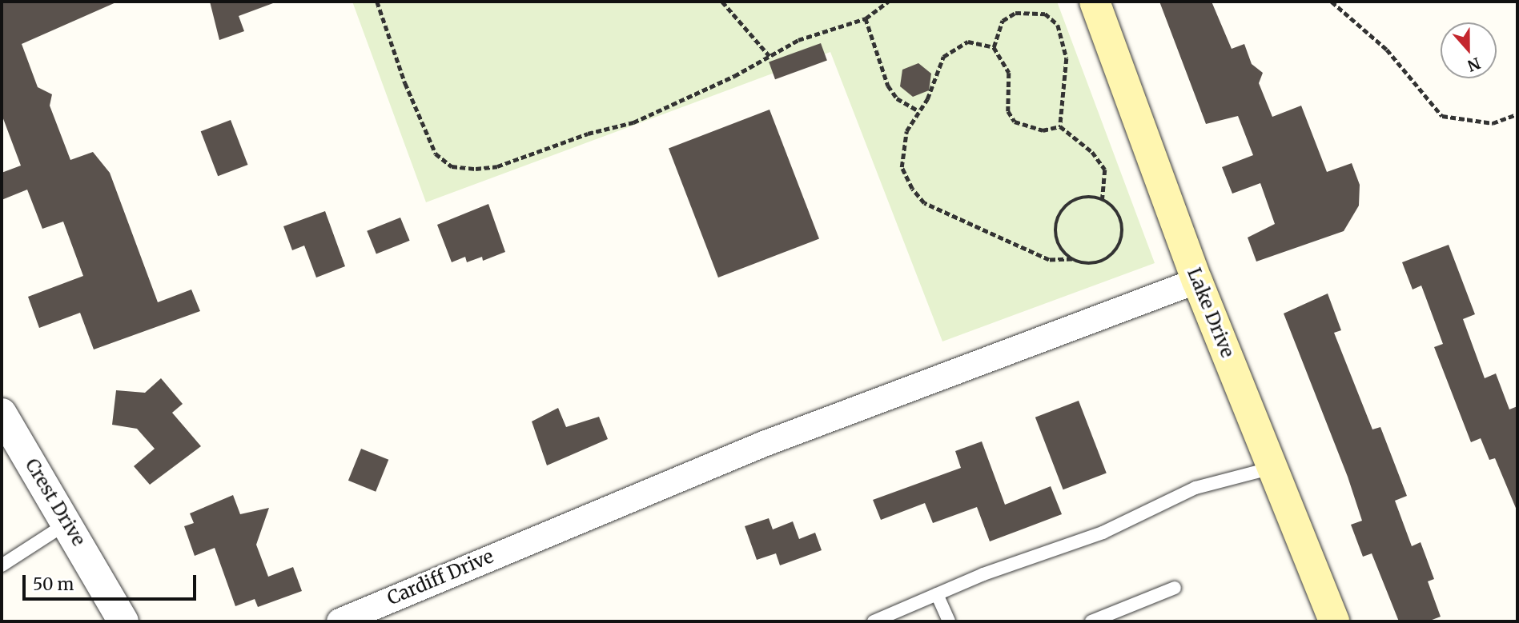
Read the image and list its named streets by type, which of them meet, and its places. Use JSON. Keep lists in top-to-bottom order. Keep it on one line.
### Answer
{"streets":{"main road":["Lake Drive"],"street":["Crest Drive","Cardiff Drive"]},"crossings":[["Lake Drive","Cardiff Drive"]],"scale_bar":"50 m","north":"bottom"}
